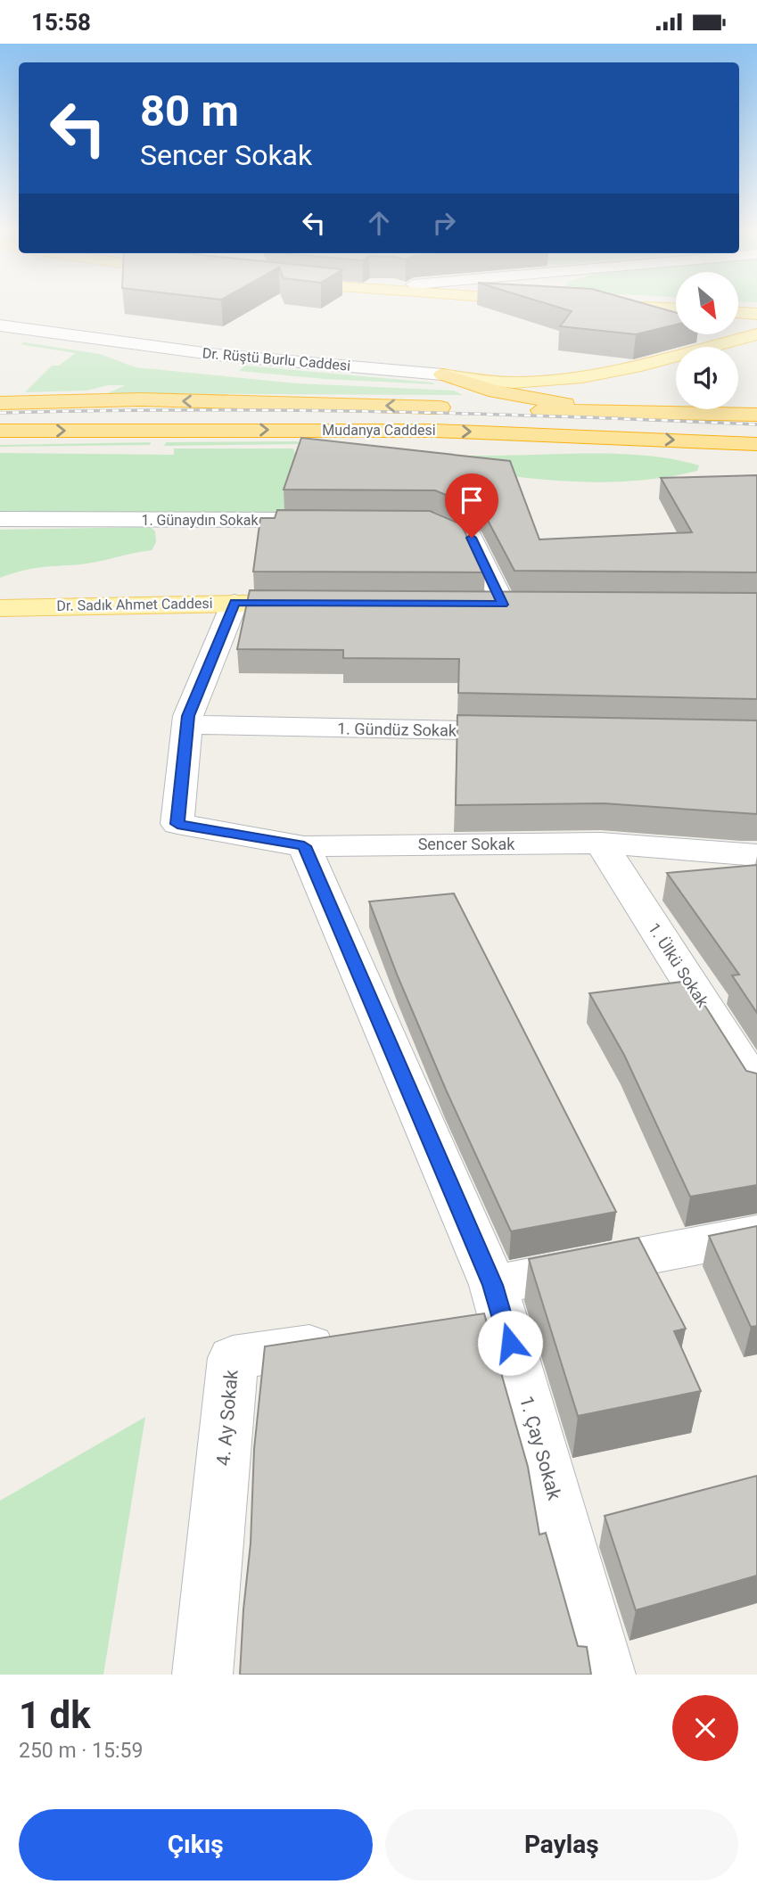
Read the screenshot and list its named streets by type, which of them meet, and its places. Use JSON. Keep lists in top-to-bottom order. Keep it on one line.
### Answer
{"streets":{"highway":["Mudanya Caddesi"],"main road":["Dr. Sadık Ahmet Caddesi"],"street":["Dr. Rüştü Burlu Caddesi","1. Günaydın Sokak","1. Gündüz Sokak","Sencer Sokak","1. Ülkü Sokak","4. Ay Sokak","1. Çay Sokak"]},"crossings":[["1. Gündüz Sokak","Sencer Sokak"],["Sencer Sokak","1. Ülkü Sokak"],["Sencer Sokak","1. Çay Sokak"]],"north":"bottom right","page":{"status":"15:58","turn":["80 m","Sencer Sokak"],"heading":["1 dk","250 m · 15:59"],"buttons":["Çıkış","Paylaş"]}}
